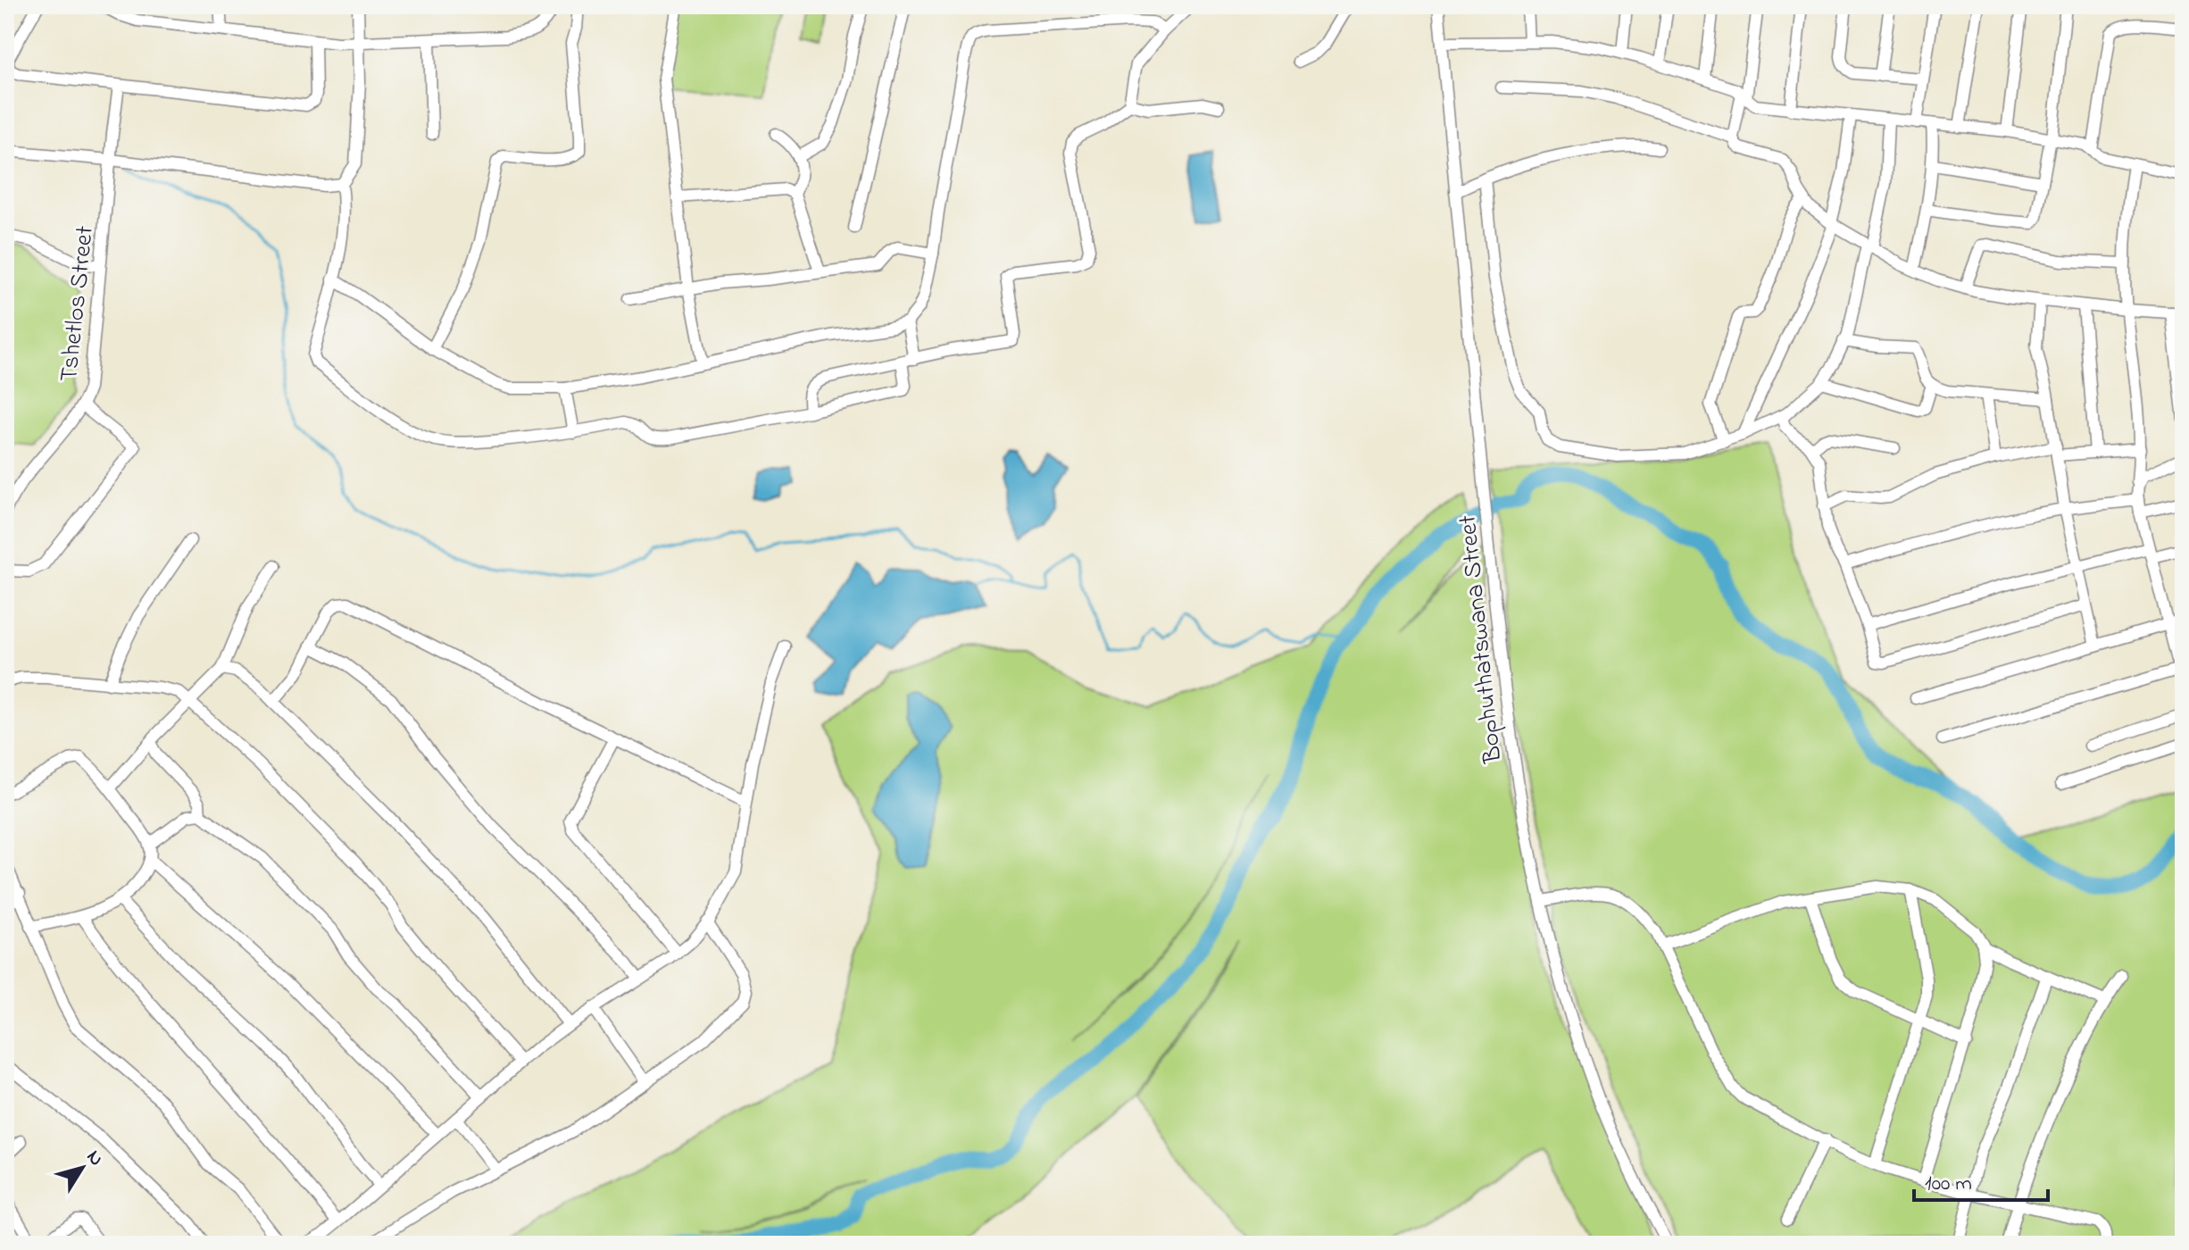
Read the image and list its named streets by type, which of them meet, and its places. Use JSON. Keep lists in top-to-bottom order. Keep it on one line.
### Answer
{"streets":{"street":["Tshetlos Street","Bophuthatswana Street"]},"scale_bar":"100 m","north":"top right"}
